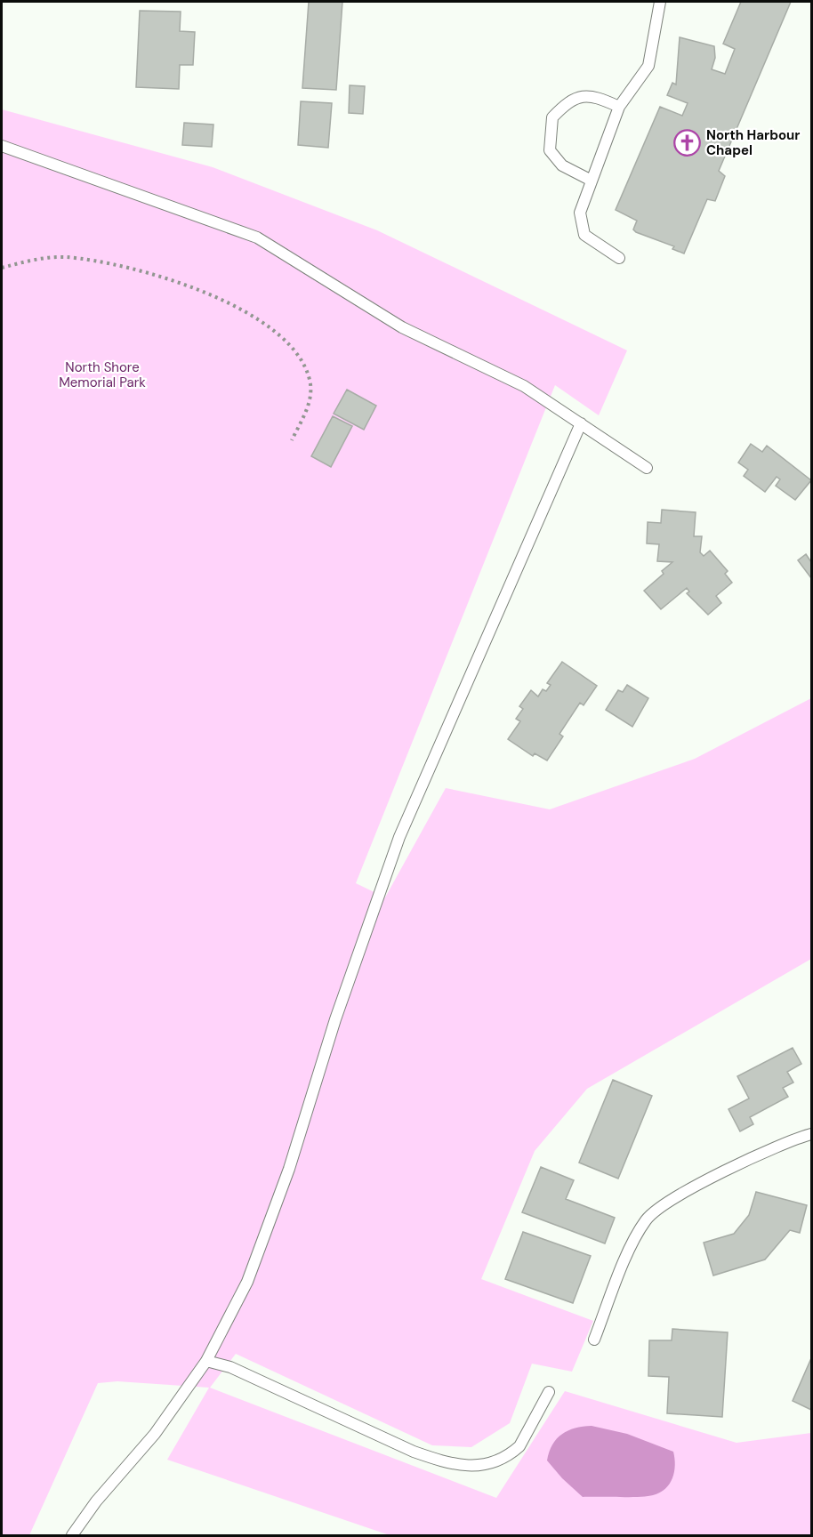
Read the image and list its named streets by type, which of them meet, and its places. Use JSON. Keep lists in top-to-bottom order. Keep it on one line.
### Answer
{"parks":["North Shore Memorial Park"],"places":{"church":["North Harbour Chapel"]}}
